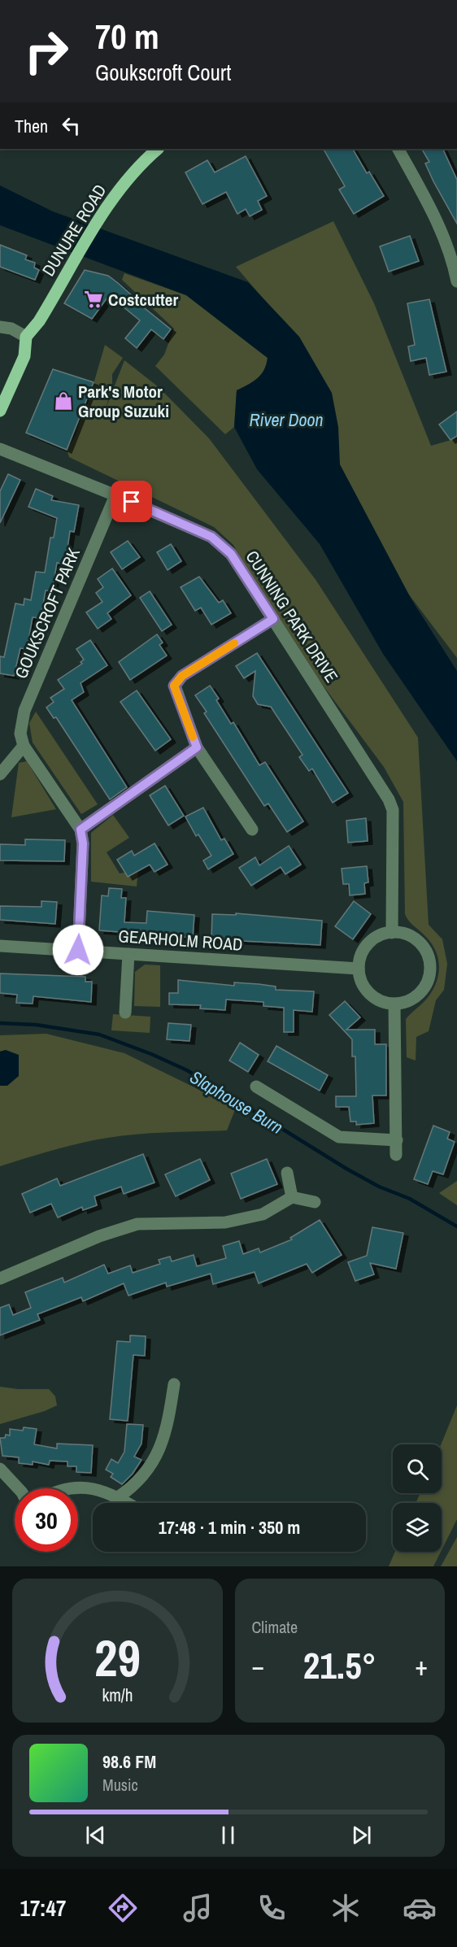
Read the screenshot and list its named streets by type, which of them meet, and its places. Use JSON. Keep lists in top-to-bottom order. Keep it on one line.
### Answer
{"streets":{"main road":["DUNURE ROAD"],"street":["GOUKSCROFT PARK","CUNNING PARK DRIVE","GEARHOLM ROAD"]},"crossings":[["GOUKSCROFT PARK","CUNNING PARK DRIVE"],["CUNNING PARK DRIVE","GEARHOLM ROAD"]],"water":["River Doon","Slaphouse Burn"],"places":{"supermarket":["Costcutter"],"shop":["Park's Motor Group Suzuki"]},"page":{"turn":["70 m","Goukscroft Court"],"then":"Then","limit":"30","trip":"17:48 · 1 min · 350 m","tile":"Climate","heat":["−","21.5°","+"],"song":["98.6 FM","Music"],"tabs":"17:47","gauge":["29","km/h"]}}
